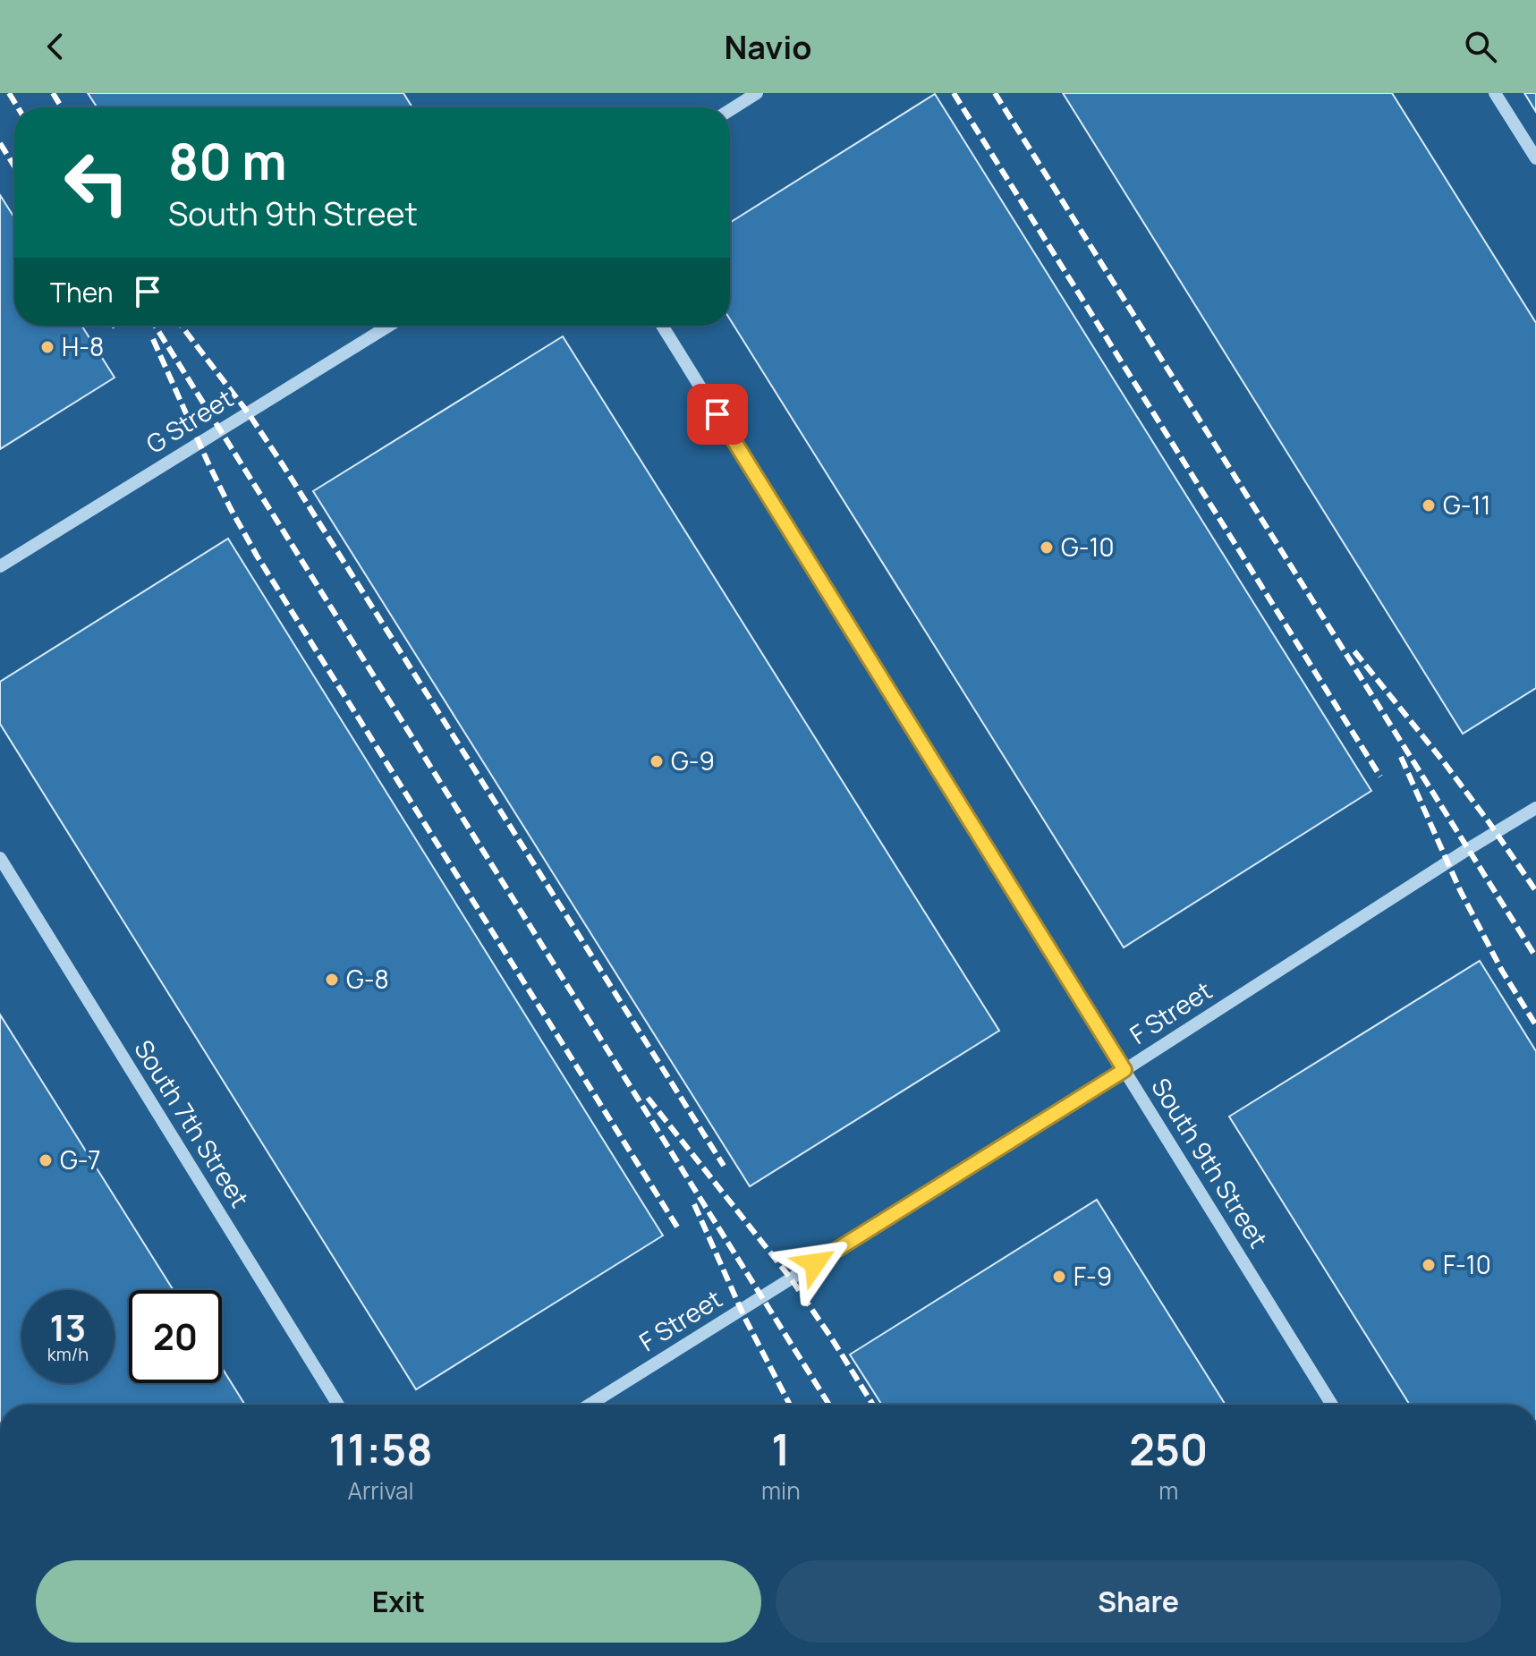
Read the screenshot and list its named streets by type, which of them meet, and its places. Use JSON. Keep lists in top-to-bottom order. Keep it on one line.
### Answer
{"streets":{"lane":["G Street","F Street","South 7th Street","South 9th Street"]},"crossings":[["F Street","South 9th Street"]],"places":["H-8","G-11","G-10","G-9","G-8","G-7","F-10","F-9"],"page":{"header":"Navio","turn":["80 m","South 9th Street"],"then":"Then","speed":"13 km/h","limit":"20","eta":["11:58","Arrival","1","min","250","m"],"buttons":["Exit","Share"]}}
